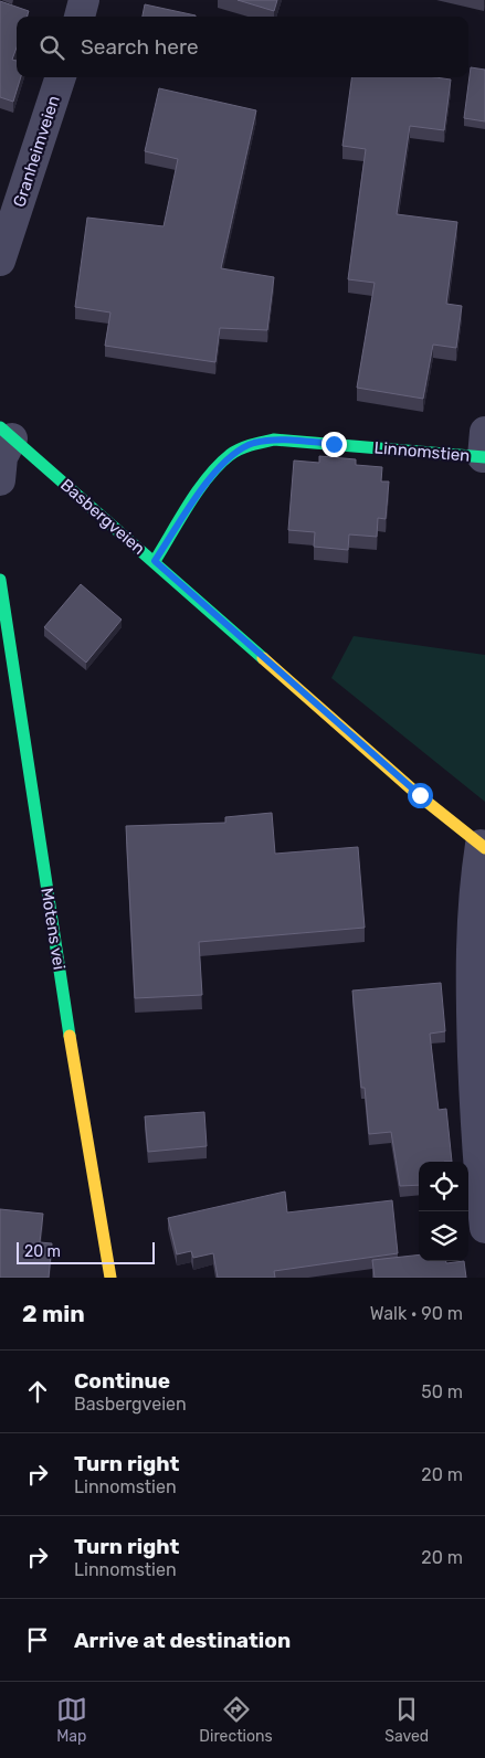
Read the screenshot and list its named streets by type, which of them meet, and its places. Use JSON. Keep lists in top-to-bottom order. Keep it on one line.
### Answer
{"streets":{"street":["Granheimveien","Linnomstien","Basbergveien","Motens vei"]},"crossings":[["Linnomstien","Basbergveien"]],"scale_bar":"20 m","page":{"search":"Search here","scale":"20 m","heading":["2 min","Walk · 90 m"],"list":[["Continue","Basbergveien","50 m"],["Turn right","Linnomstien","20 m"],["Turn right","Linnomstien","20 m"],"Arrive at destination"],"nav":["Map","Directions","Saved"]}}
